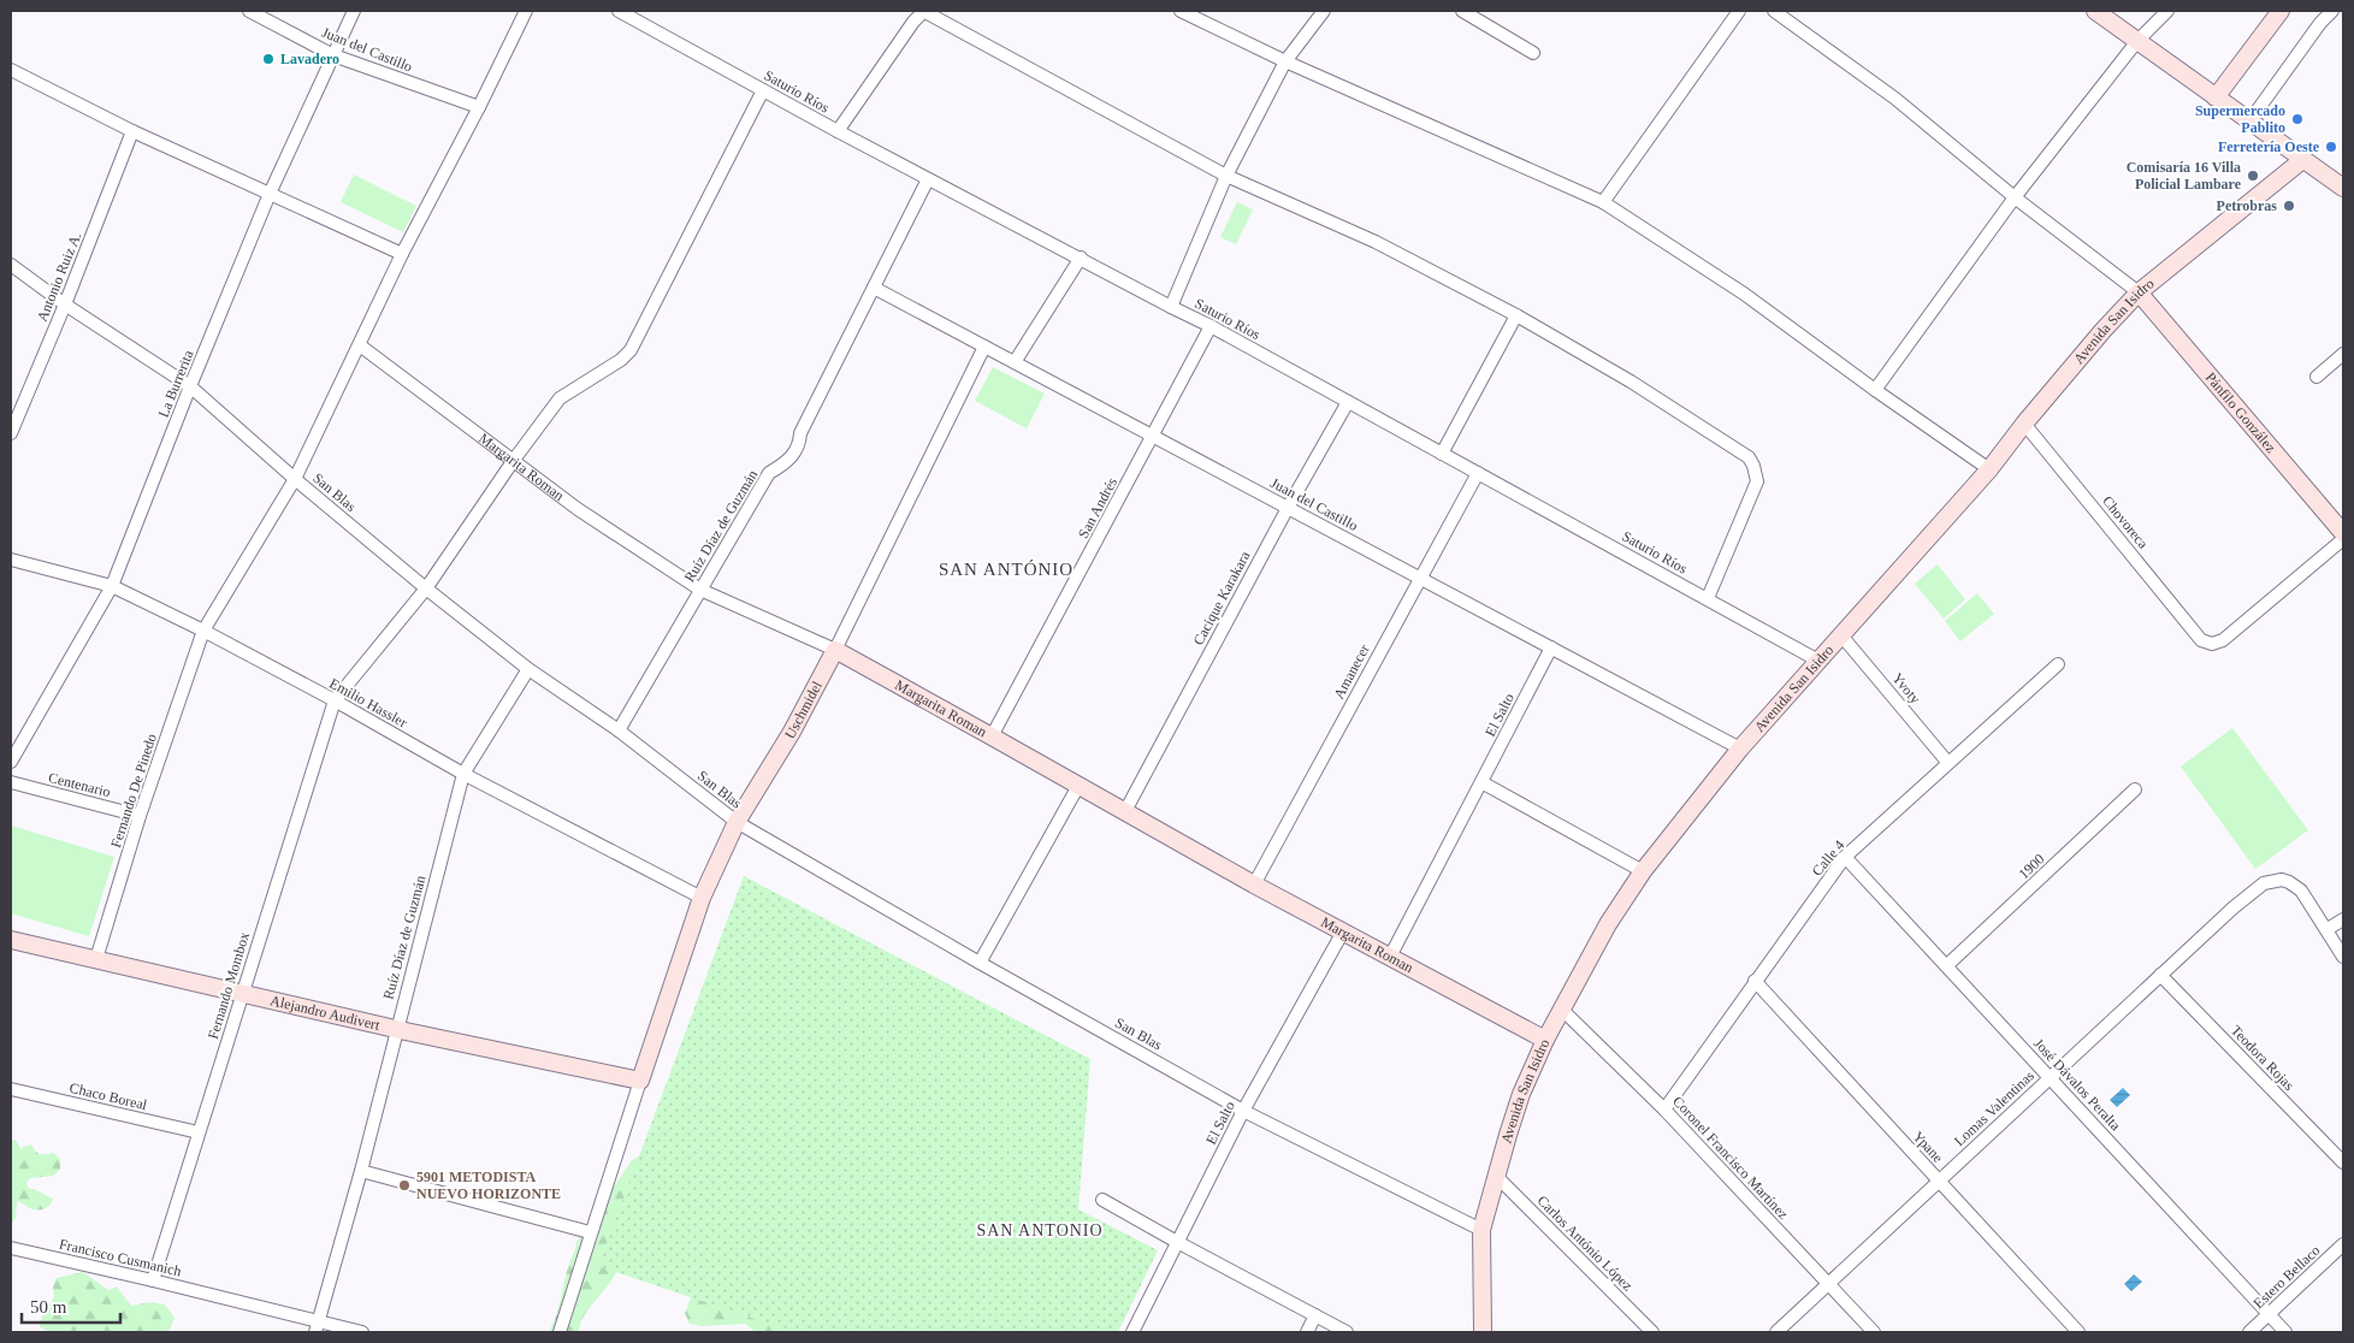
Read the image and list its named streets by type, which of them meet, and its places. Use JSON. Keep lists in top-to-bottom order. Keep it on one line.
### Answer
{"streets":{"street":["Juan del Castillo","Saturio Ríos","Antonio Ruiz A.","Avenida San Isidro","La Burrerita","Pánfilo González","Margarita Roman","San Blas","San Andrés","Chovoreca","Ruíz Díaz de Guzmán","Cacique Karakara","Amanecer","Yvoty","Emilio Hassler","Uschmidel","El Salto","Centenario","Fernando De Pinedo","Calle 4","1900","Fernando Mombox","Alejandro Audivert","Teodora Rojas","José Dávalos Peralta","Chaco Boreal","Lomas Valentinas","Ypane","Coronel Francisco Martínez","Carlos António López","Francisco Cusmanich","Estero Bellaco"]},"crossings":[["Juan del Castillo","Avenida San Isidro"],["Juan del Castillo","La Burrerita"],["Juan del Castillo","San Andrés"],["Juan del Castillo","Ruíz Díaz de Guzmán"],["Juan del Castillo","Cacique Karakara"],["Juan del Castillo","Amanecer"],["Juan del Castillo","Uschmidel"],["Juan del Castillo","El Salto"],["Juan del Castillo","Fernando De Pinedo"],["Saturio Ríos","Avenida San Isidro"],["Saturio Ríos","San Andrés"],["Saturio Ríos","Ruíz Díaz de Guzmán"],["Saturio Ríos","Cacique Karakara"],["Saturio Ríos","Amanecer"],["Antonio Ruiz A.","San Blas"],["Avenida San Isidro","Pánfilo González"],["Avenida San Isidro","Margarita Roman"],["Avenida San Isidro","San Blas"],["Avenida San Isidro","Chovoreca"],["Avenida San Isidro","Yvoty"],["Avenida San Isidro","Coronel Francisco Martínez"],["Avenida San Isidro","Carlos António López"],["La Burrerita","San Blas"],["La Burrerita","Emilio Hassler"],["Margarita Roman","San Andrés"],["Margarita Roman","Ruíz Díaz de Guzmán"],["Margarita Roman","Cacique Karakara"],["Margarita Roman","Amanecer"],["Margarita Roman","Uschmidel"],["Margarita Roman","El Salto"],["Margarita Roman","Fernando De Pinedo"],["San Blas","Ruíz Díaz de Guzmán"],["San Blas","Uschmidel"],["San Blas","El Salto"],["San Blas","Fernando De Pinedo"],["Ruíz Díaz de Guzmán","Emilio Hassler"],["Ruíz Díaz de Guzmán","Alejandro Audivert"],["Ruíz Díaz de Guzmán","Francisco Cusmanich"],["Yvoty","Calle 4"],["Emilio Hassler","Uschmidel"],["Emilio Hassler","Fernando De Pinedo"],["Emilio Hassler","Fernando Mombox"],["Uschmidel","Alejandro Audivert"],["Centenario","Fernando De Pinedo"],["Fernando De Pinedo","Alejandro Audivert"],["Calle 4","José Dávalos Peralta"],["Calle 4","Ypane"],["Calle 4","Coronel Francisco Martínez"],["1900","José Dávalos Peralta"],["Fernando Mombox","Alejandro Audivert"],["Fernando Mombox","Chaco Boreal"],["Fernando Mombox","Francisco Cusmanich"],["Teodora Rojas","Lomas Valentinas"],["José Dávalos Peralta","Lomas Valentinas"],["José Dávalos Peralta","Estero Bellaco"],["Lomas Valentinas","Ypane"],["Lomas Valentinas","Coronel Francisco Martínez"]],"districts":["SAN ANTÓNIO","SAN ANTONIO"],"places":["Lavadero","Supermercado Pablito","Ferretería Oeste","Comisaría 16 Villa Policial Lambare","Petrobras","5901 METODISTA NUEVO HORIZONTE"],"scale_bar":"50 m"}
